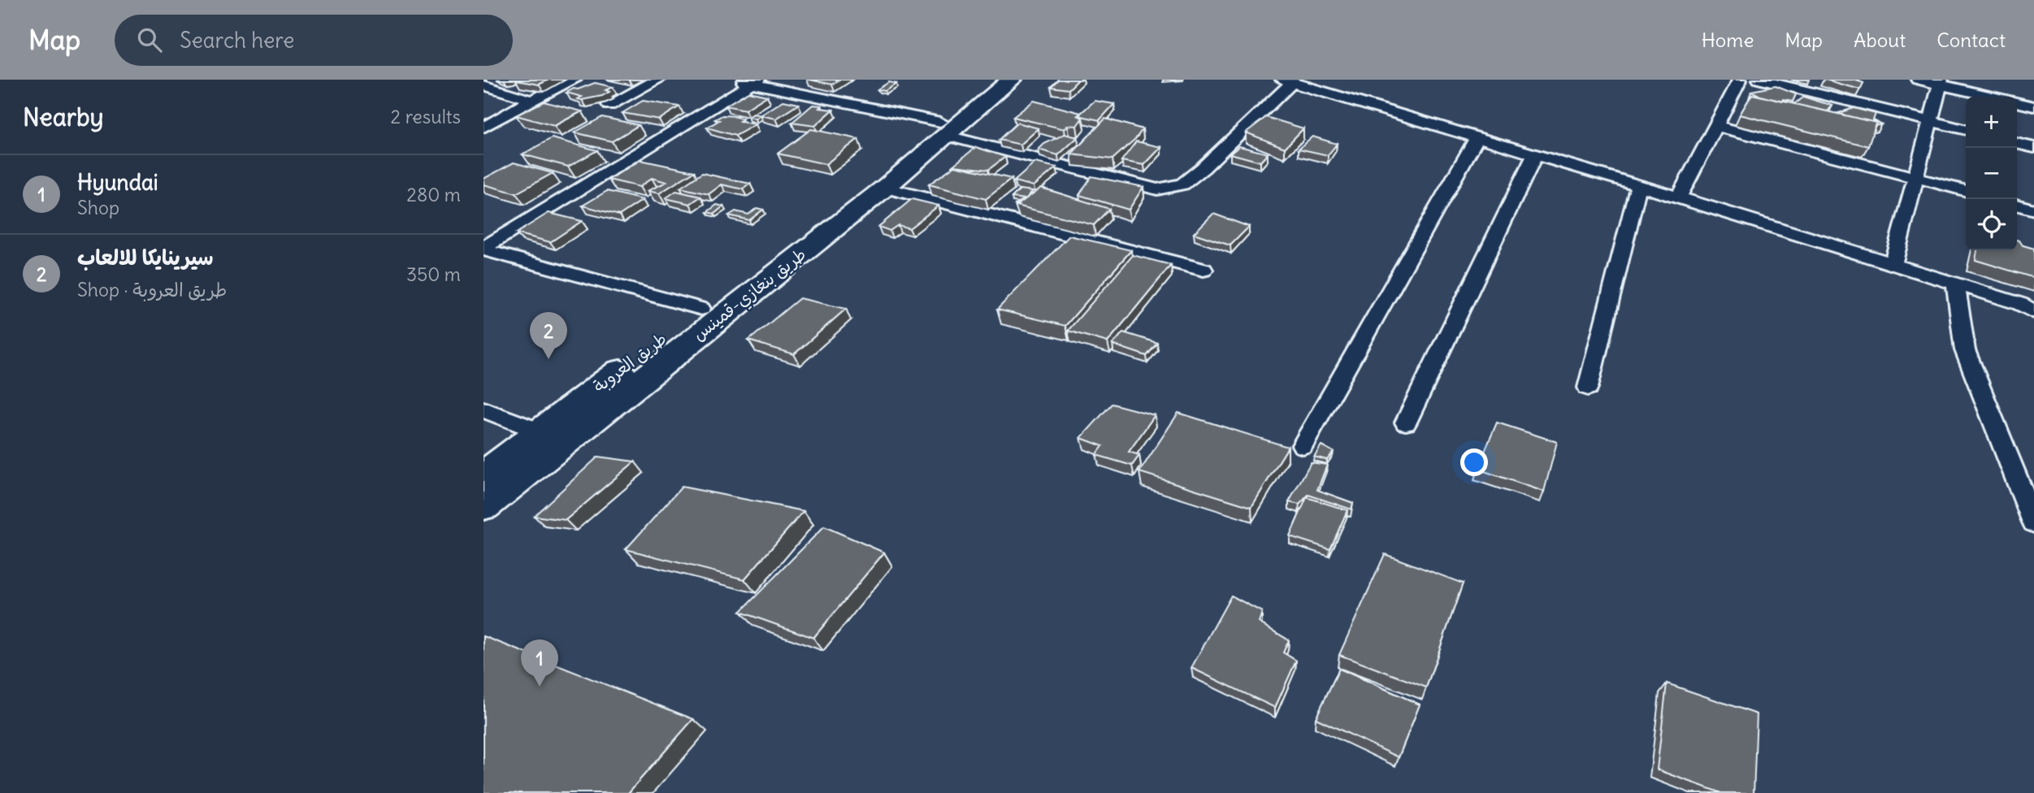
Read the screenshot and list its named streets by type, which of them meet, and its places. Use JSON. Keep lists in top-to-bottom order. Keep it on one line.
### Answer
{"streets":{"main road":["طريق بنغازي-قمينس","طريق العروبة"]},"crossings":[["طريق بنغازي-قمينس","طريق العروبة"]],"page":{"header":"Map","search":"Search here","nav":["Home","Map","About","Contact"],"heading":["Nearby","2 results"],"map_buttons":["+","−"],"list":[{"mark":"1","name":"Hyundai","note":"Shop","value":"280 m"},{"mark":"2","name":"سيرينايكا للالعاب","note":"Shop · طريق العروبة","value":"350 m"}],"pins":["2","1"]}}
